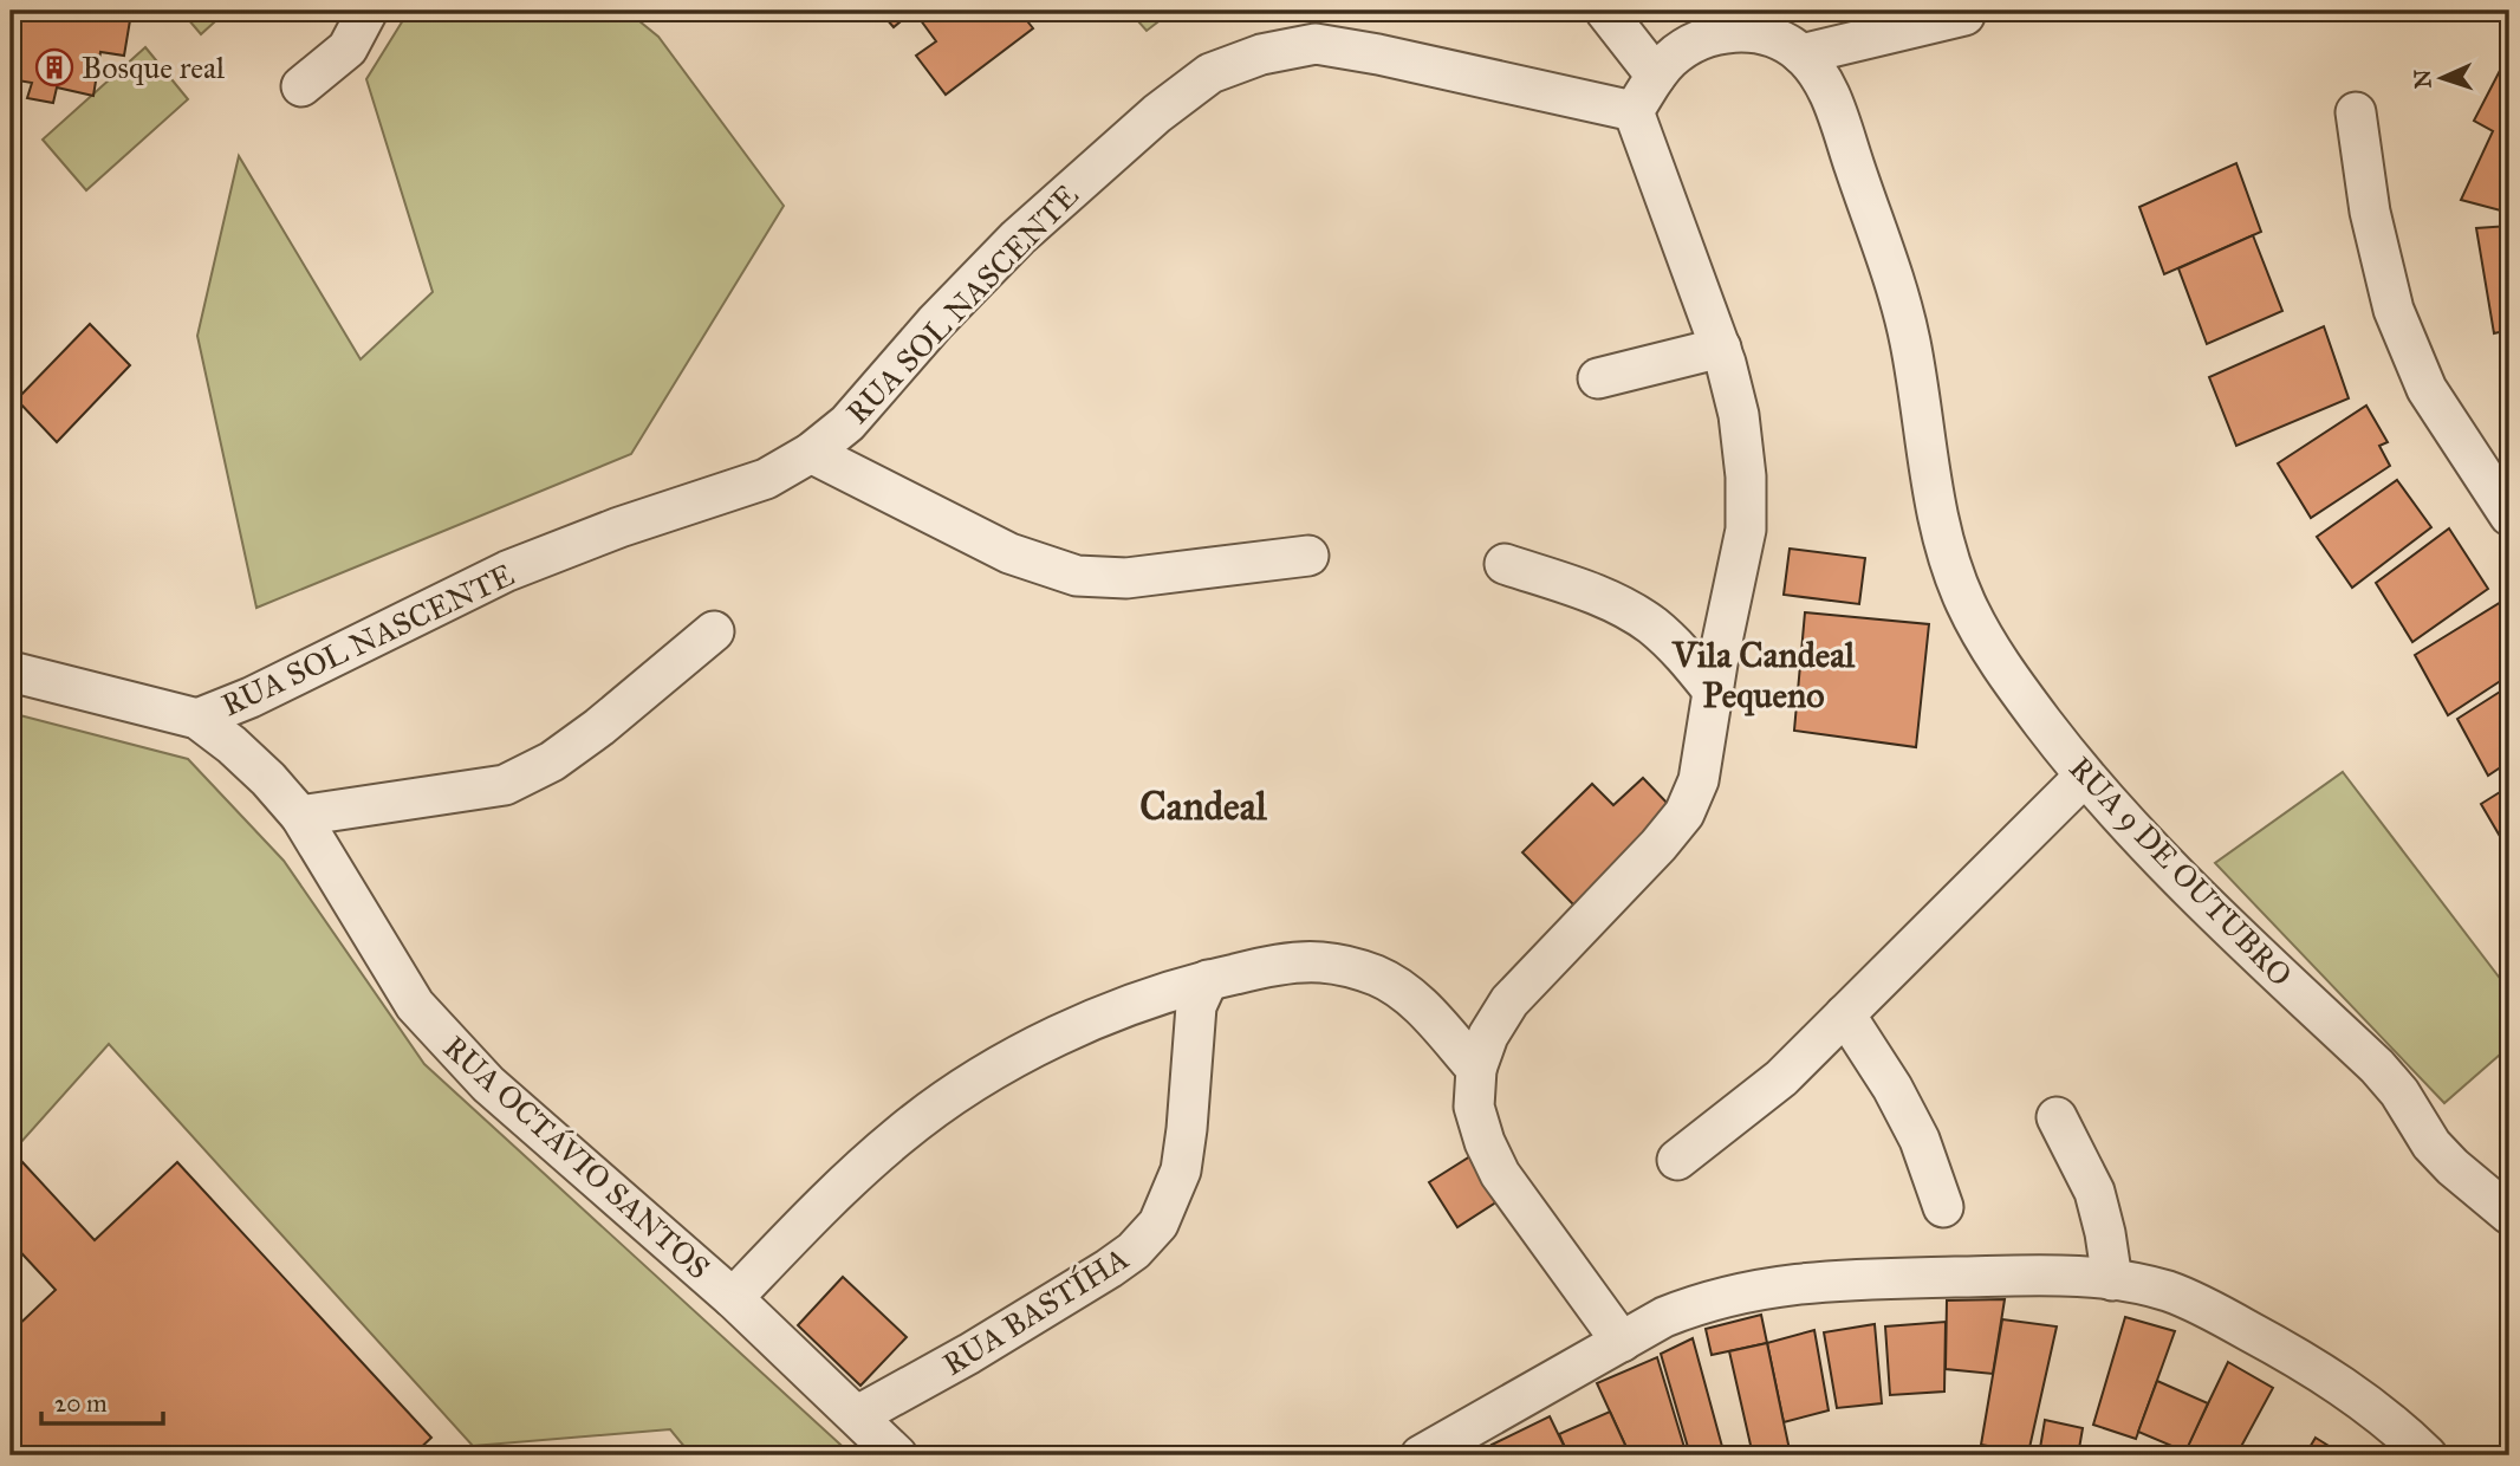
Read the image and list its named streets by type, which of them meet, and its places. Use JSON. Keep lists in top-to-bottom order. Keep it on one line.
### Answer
{"streets":{"street":["RUA SOL NASCENTE","RUA 9 DE OUTUBRO","RUA OCTÁVIO SANTOS","RUA BASTÍHA"]},"crossings":[["RUA SOL NASCENTE","RUA OCTÁVIO SANTOS"],["RUA OCTÁVIO SANTOS","RUA BASTÍHA"]],"districts":["Vila Candeal Pequeno","Candeal"],"places":{"building":["Bosque real"]},"scale_bar":"20 m","north":"left"}
